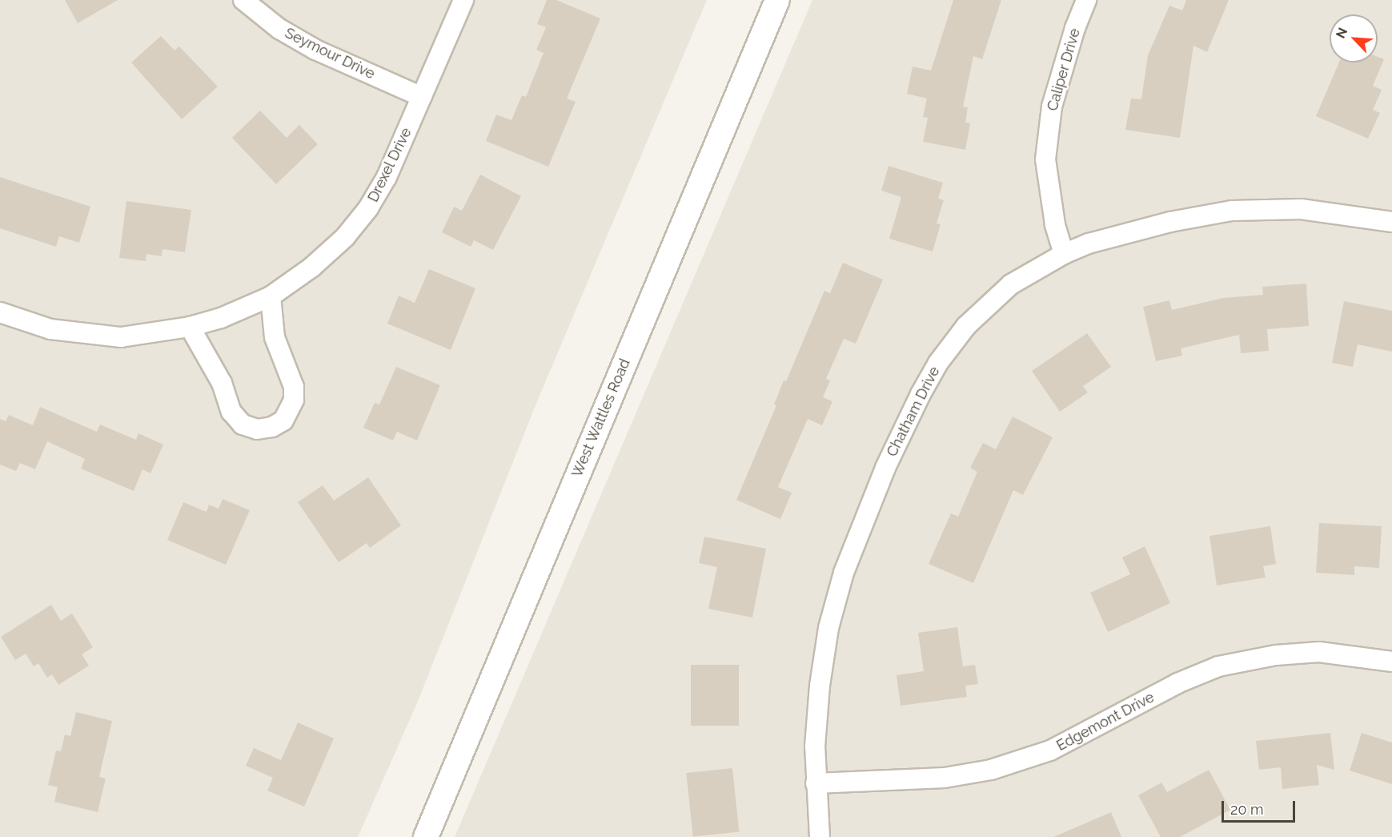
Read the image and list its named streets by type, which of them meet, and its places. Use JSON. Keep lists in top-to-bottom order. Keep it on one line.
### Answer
{"streets":{"street":["Seymour Drive","Caliper Drive","Drexel Drive","Chatham Drive","West Wattles Road","Edgemont Drive"]},"crossings":[["Seymour Drive","Drexel Drive"],["Caliper Drive","Chatham Drive"],["Chatham Drive","Edgemont Drive"]],"scale_bar":"20 m","north":"top left"}
